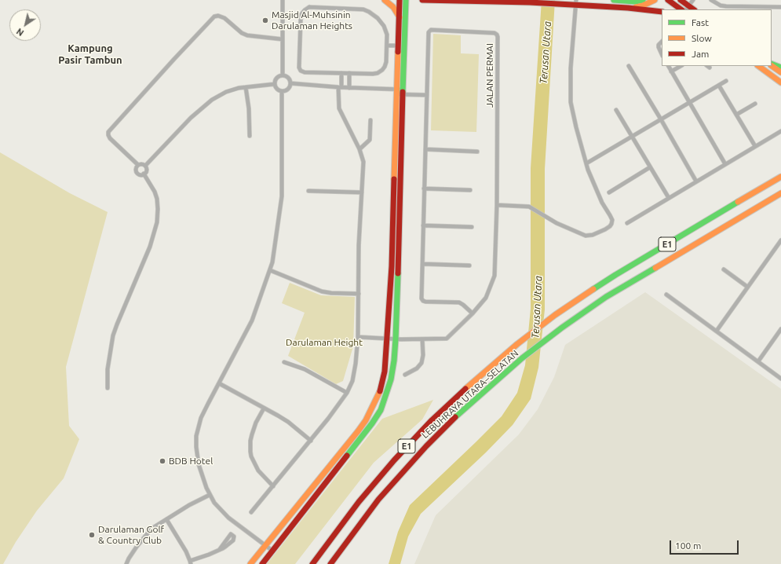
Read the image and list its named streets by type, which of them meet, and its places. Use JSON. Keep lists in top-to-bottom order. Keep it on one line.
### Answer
{"streets":{"main road":["E1","LEBUHRAYA UTARA–SELATAN"],"street":["JALAN PERMAI"]},"districts":["Kampung Pasir Tambun"],"water":["Terusan Utara"],"parks":["Darulaman Height"],"places":["Masjid Al-Muhsinin Darulaman Heights","BDB Hotel","Darulaman Golf & Country Club"],"legend":["Fast","Slow","Jam"],"scale_bar":"100 m","north":"bottom left"}
